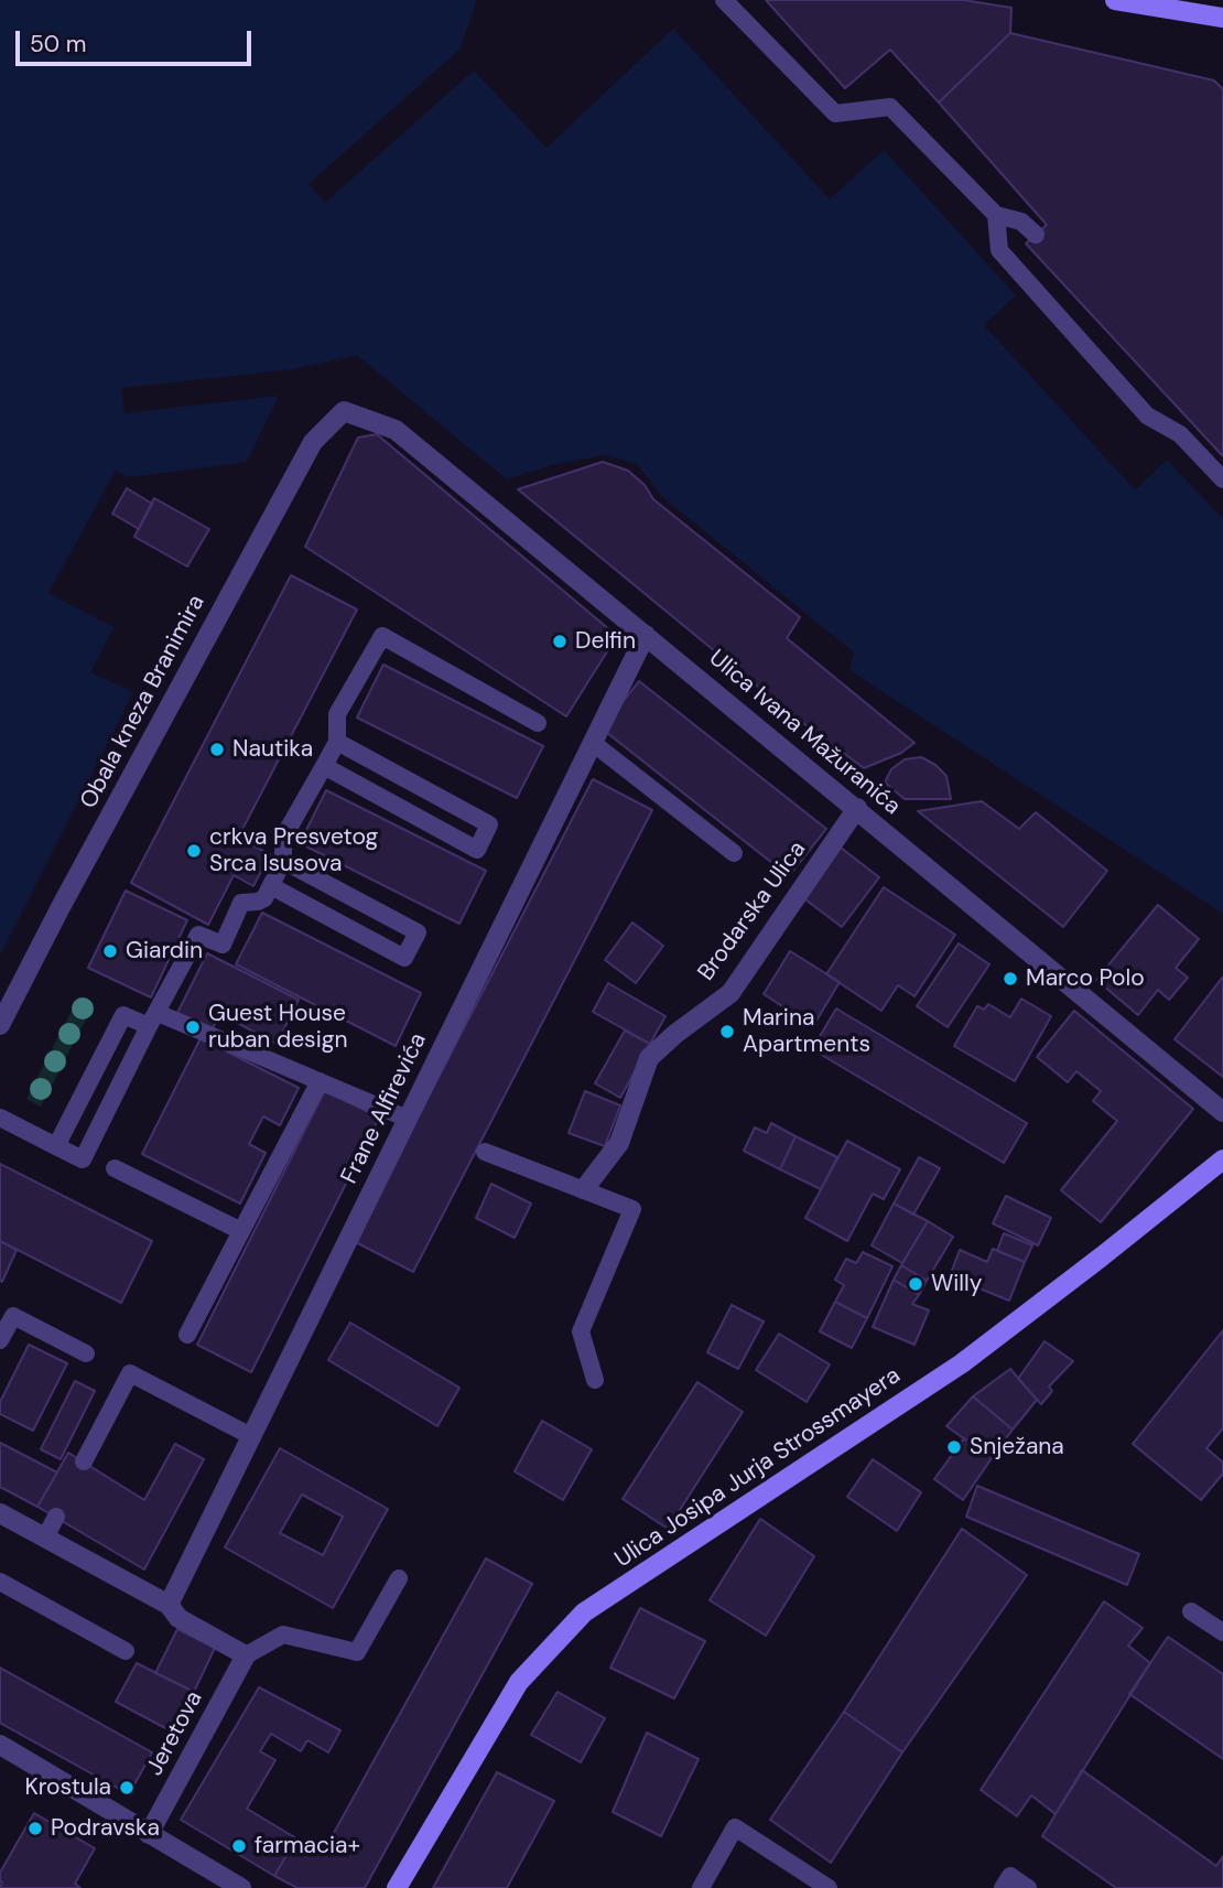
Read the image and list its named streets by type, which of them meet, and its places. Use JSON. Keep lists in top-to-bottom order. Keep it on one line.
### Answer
{"streets":{"street":["Obala kneza Branimira","Ulica Ivana Mažuranića","Brodarska Ulica","Frane Alfirevića","Ulica Josipa Jurja Strossmayera","Jeretova"]},"crossings":[["Obala kneza Branimira","Ulica Ivana Mažuranića"],["Ulica Ivana Mažuranića","Brodarska Ulica"],["Ulica Ivana Mažuranića","Frane Alfirevića"]],"places":["Delfin","Nautika","crkva Presvetog Srca Isusova","Giardin","Marco Polo","Guest House ruban design","Marina Apartments","Willy","Snježana","Krostula","Podravska","farmacia+"],"scale_bar":"50 m"}
